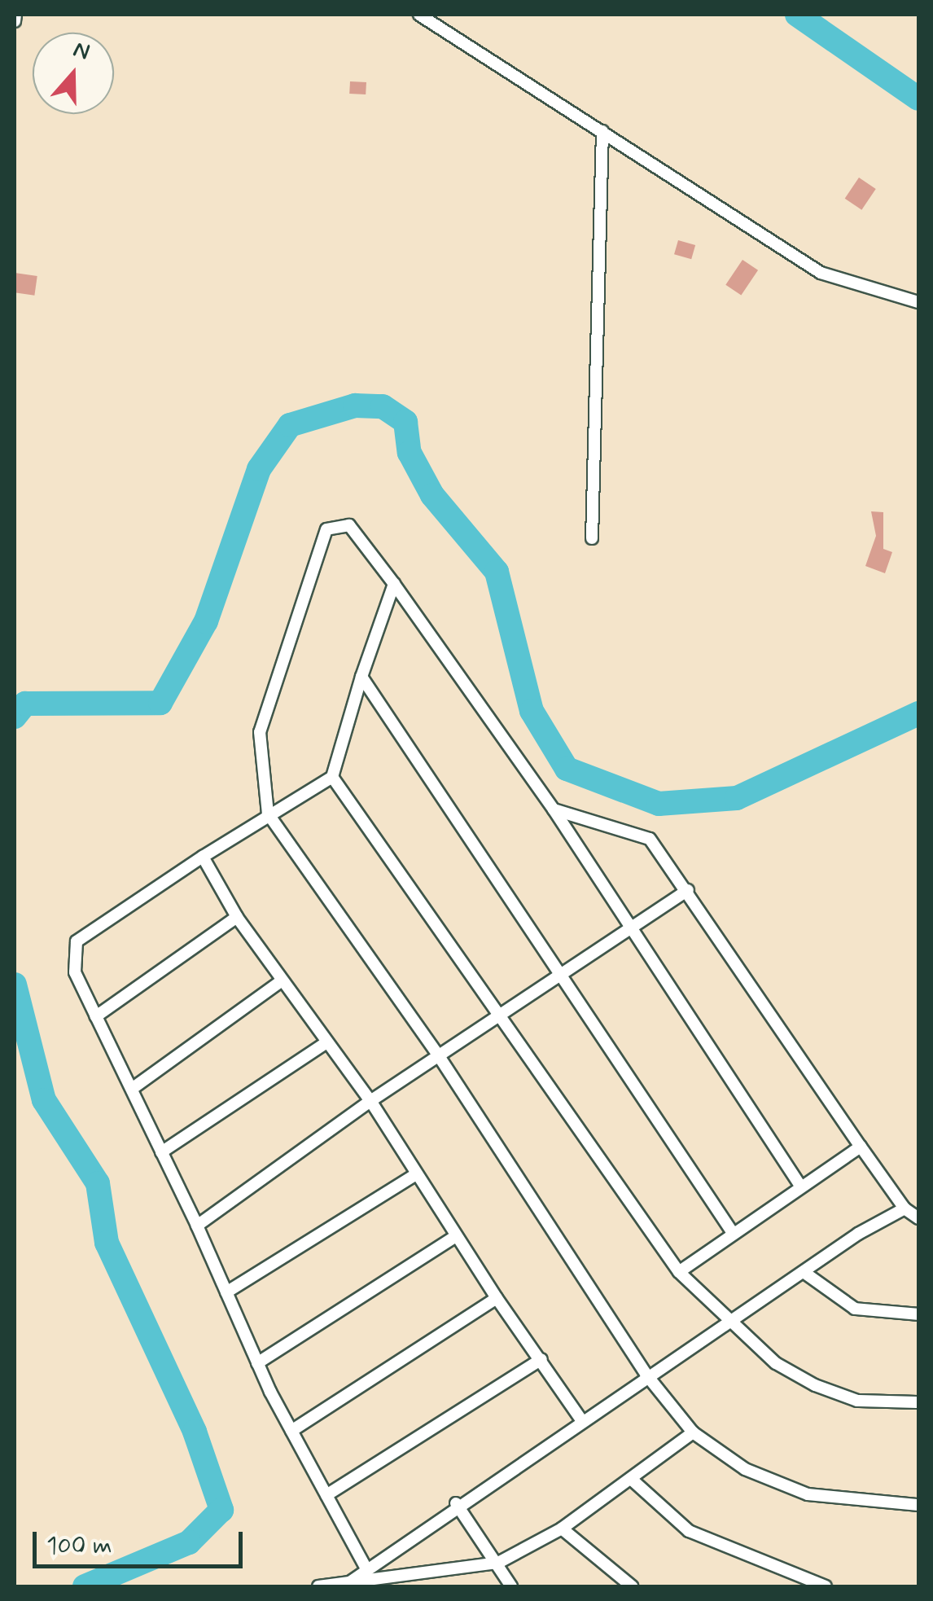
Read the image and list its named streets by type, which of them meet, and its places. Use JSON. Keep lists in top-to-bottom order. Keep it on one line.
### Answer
{"scale_bar":"100 m","north":"top"}
